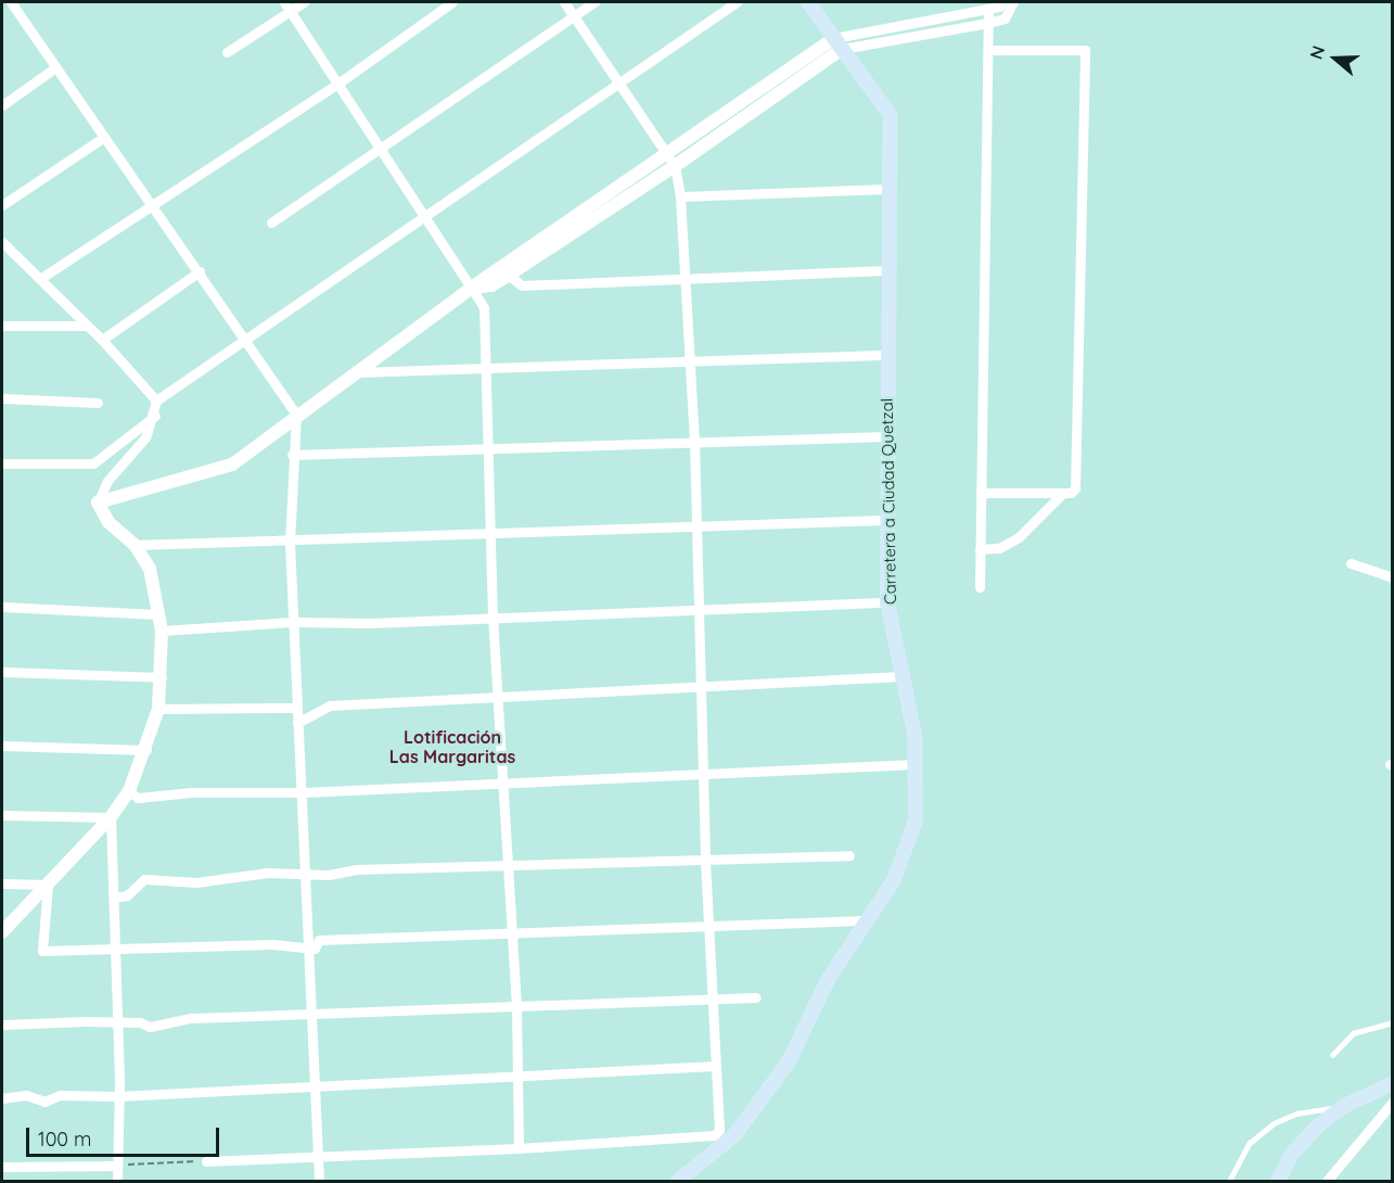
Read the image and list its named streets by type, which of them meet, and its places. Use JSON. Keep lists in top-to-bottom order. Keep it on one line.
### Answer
{"streets":{"main road":["Carretera a Ciudad Quetzal"]},"districts":["Lotificación Las Margaritas"],"scale_bar":"100 m","north":"left"}
